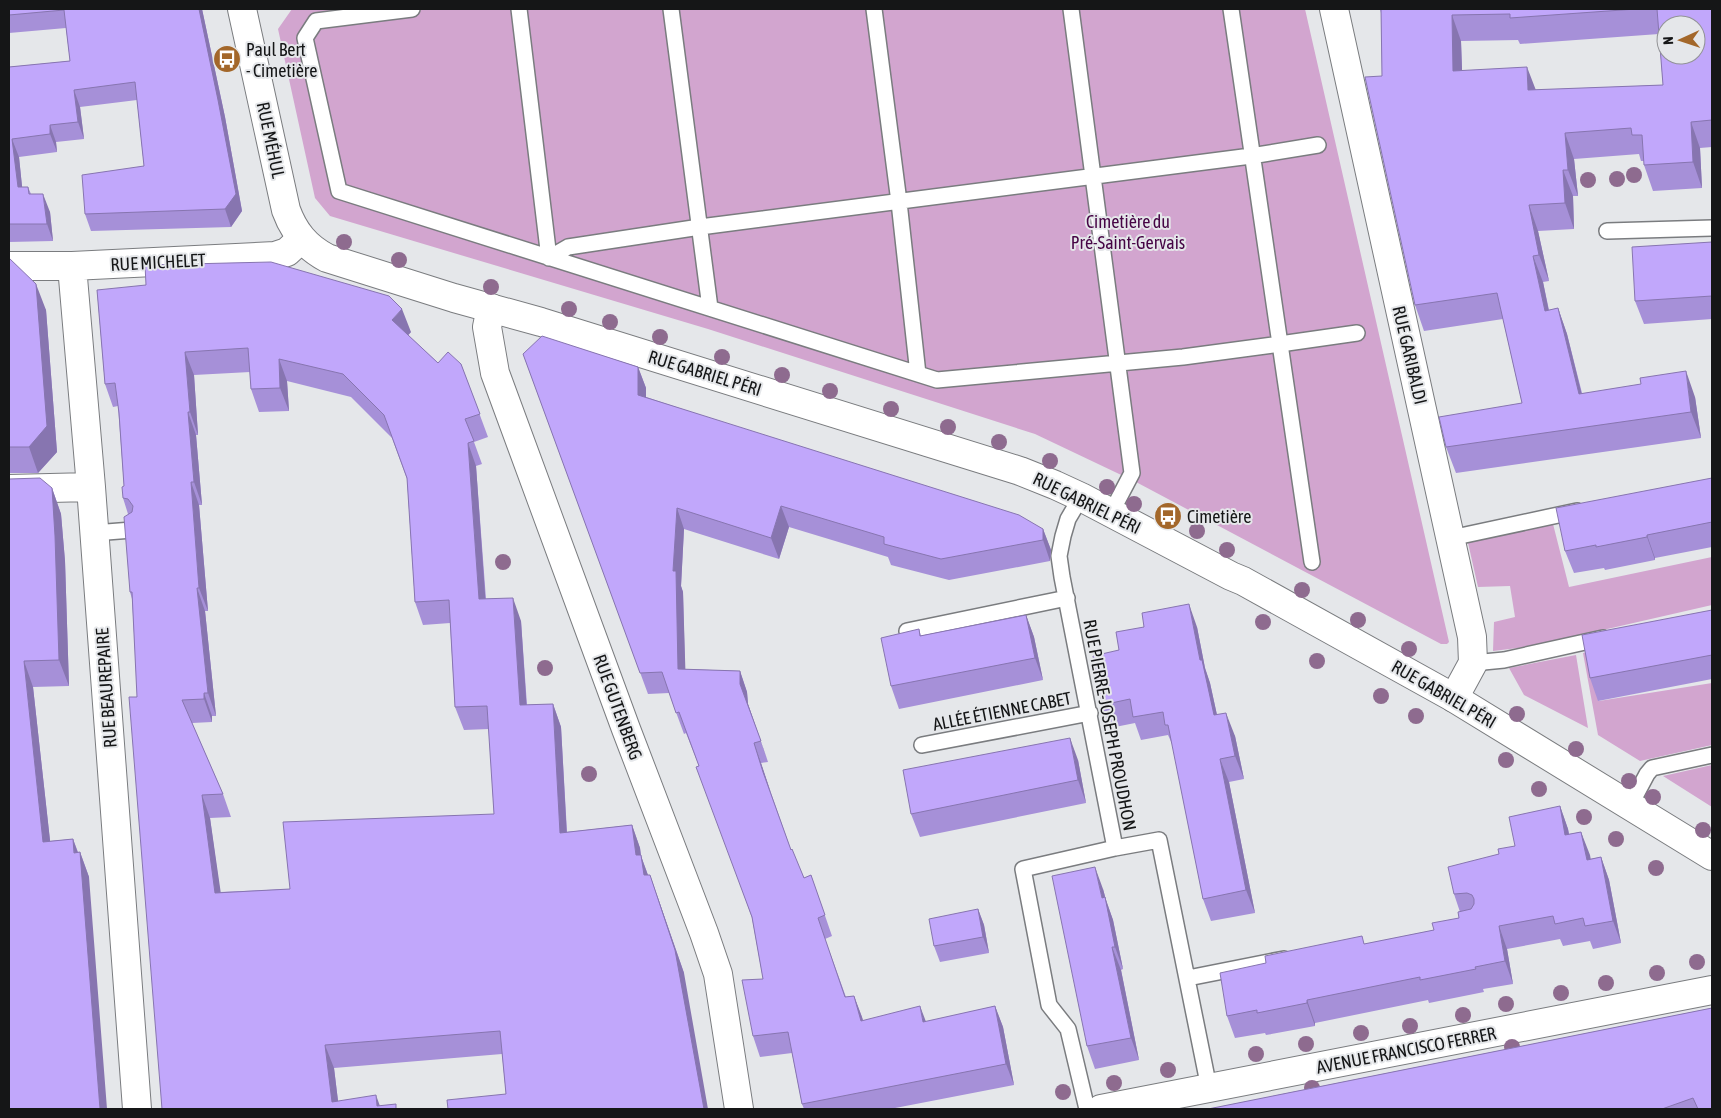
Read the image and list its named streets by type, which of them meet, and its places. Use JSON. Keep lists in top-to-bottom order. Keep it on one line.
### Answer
{"streets":{"street":["RUE MÉHUL","RUE MICHELET","RUE GARIBALDI","RUE GABRIEL PÉRI","RUE BEAUREPAIRE","RUE GUTENBERG","AVENUE FRANCISCO FERRER"],"lane":["ALLÉE ÉTIENNE CABET","RUE PIERRE-JOSEPH PROUDHON"]},"crossings":[["RUE MÉHUL","RUE MICHELET"],["RUE MÉHUL","RUE GABRIEL PÉRI"],["RUE MICHELET","RUE GABRIEL PÉRI"],["RUE MICHELET","RUE BEAUREPAIRE"],["RUE GABRIEL PÉRI","RUE GUTENBERG"],["RUE GABRIEL PÉRI","RUE PIERRE-JOSEPH PROUDHON"],["ALLÉE ÉTIENNE CABET","RUE PIERRE-JOSEPH PROUDHON"],["RUE PIERRE-JOSEPH PROUDHON","AVENUE FRANCISCO FERRER"]],"parks":["Cimetière du Pré-Saint-Gervais"],"places":{"bus stop":["Paul Bert - Cimetière","Cimetière"]},"north":"left"}
